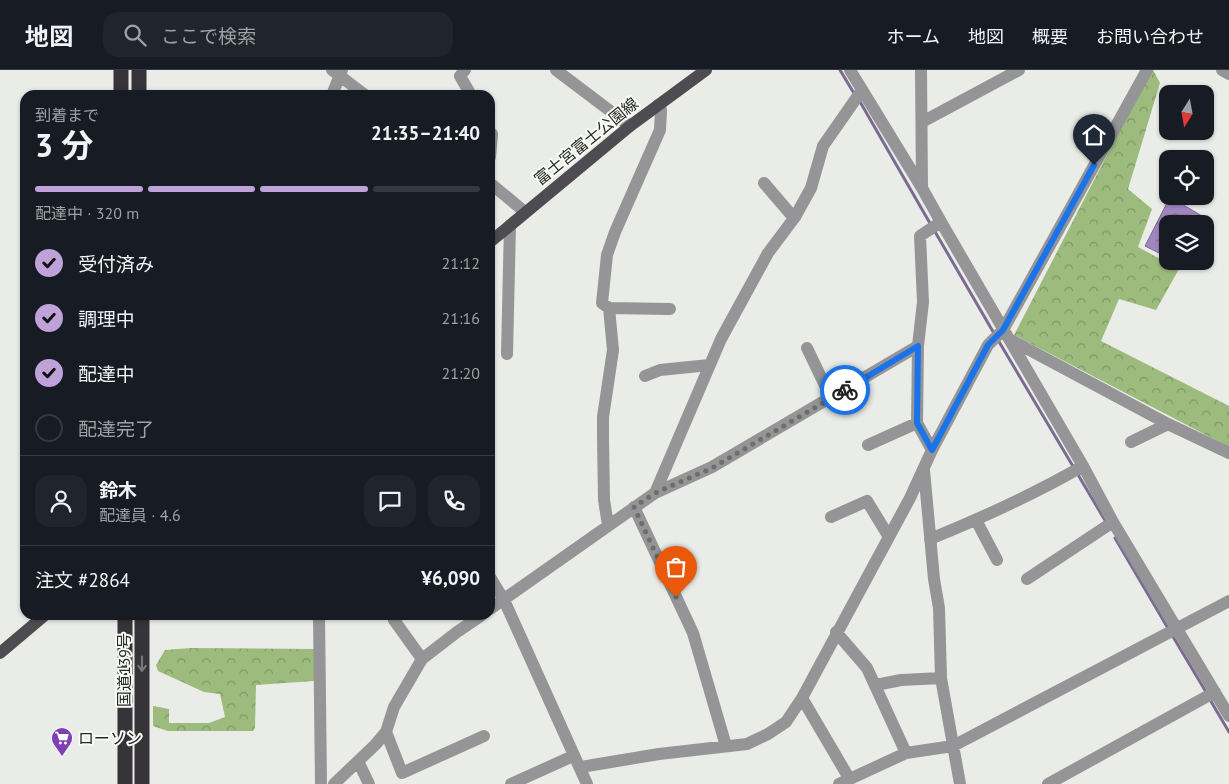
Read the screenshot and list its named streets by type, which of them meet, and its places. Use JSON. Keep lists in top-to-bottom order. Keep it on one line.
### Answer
{"streets":{"highway":["国道139号"],"main road":["富士宮富士公園線"]},"places":{"supermarket":["ローソン"]},"north":"bottom","page":{"header":"地図","search":"ここで検索","nav":["ホーム","地図","概要","お問い合わせ"],"heading":["3 分","到着まで","21:35–21:40"],"panel":["鈴木","配達員 · 4.6","注文 #2864","¥6,090"],"bar":"配達中 · 320 m","list":[["受付済み","21:12"],["調理中","21:16"],["配達中","21:20"],"配達完了"]}}
